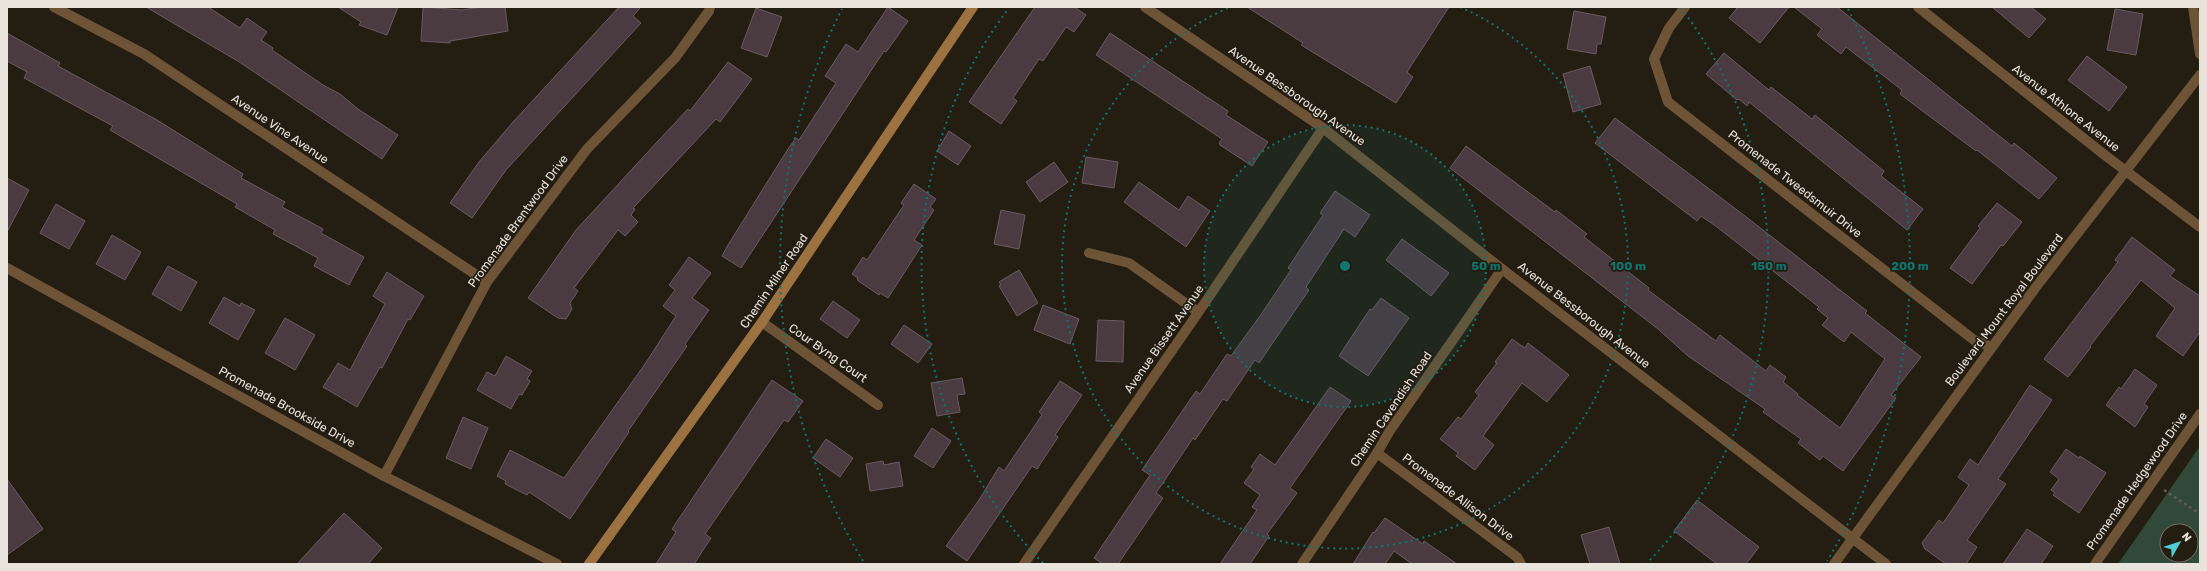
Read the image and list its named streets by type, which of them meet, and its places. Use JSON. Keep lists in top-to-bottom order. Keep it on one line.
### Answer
{"streets":{"street":["Avenue Bessborough Avenue","Avenue Athlone Avenue","Avenue Vine Avenue","Promenade Tweedsmuir Drive","Promenade Brentwood Drive","Chemin Milner Road","Boulevard Mount Royal Boulevard","Avenue Bissett Avenue","Cour Byng Court","Promenade Brookside Drive","Chemin Cavendish Road","Promenade Hedgewood Drive","Promenade Allison Drive"]},"crossings":[["Avenue Bessborough Avenue","Boulevard Mount Royal Boulevard"],["Avenue Bessborough Avenue","Avenue Bissett Avenue"],["Avenue Bessborough Avenue","Chemin Cavendish Road"],["Avenue Athlone Avenue","Boulevard Mount Royal Boulevard"],["Avenue Vine Avenue","Promenade Brentwood Drive"],["Promenade Tweedsmuir Drive","Boulevard Mount Royal Boulevard"],["Promenade Brentwood Drive","Promenade Brookside Drive"],["Chemin Milner Road","Cour Byng Court"],["Chemin Cavendish Road","Promenade Allison Drive"]],"north":"top right","rings":["50 m","100 m","150 m","200 m"]}
